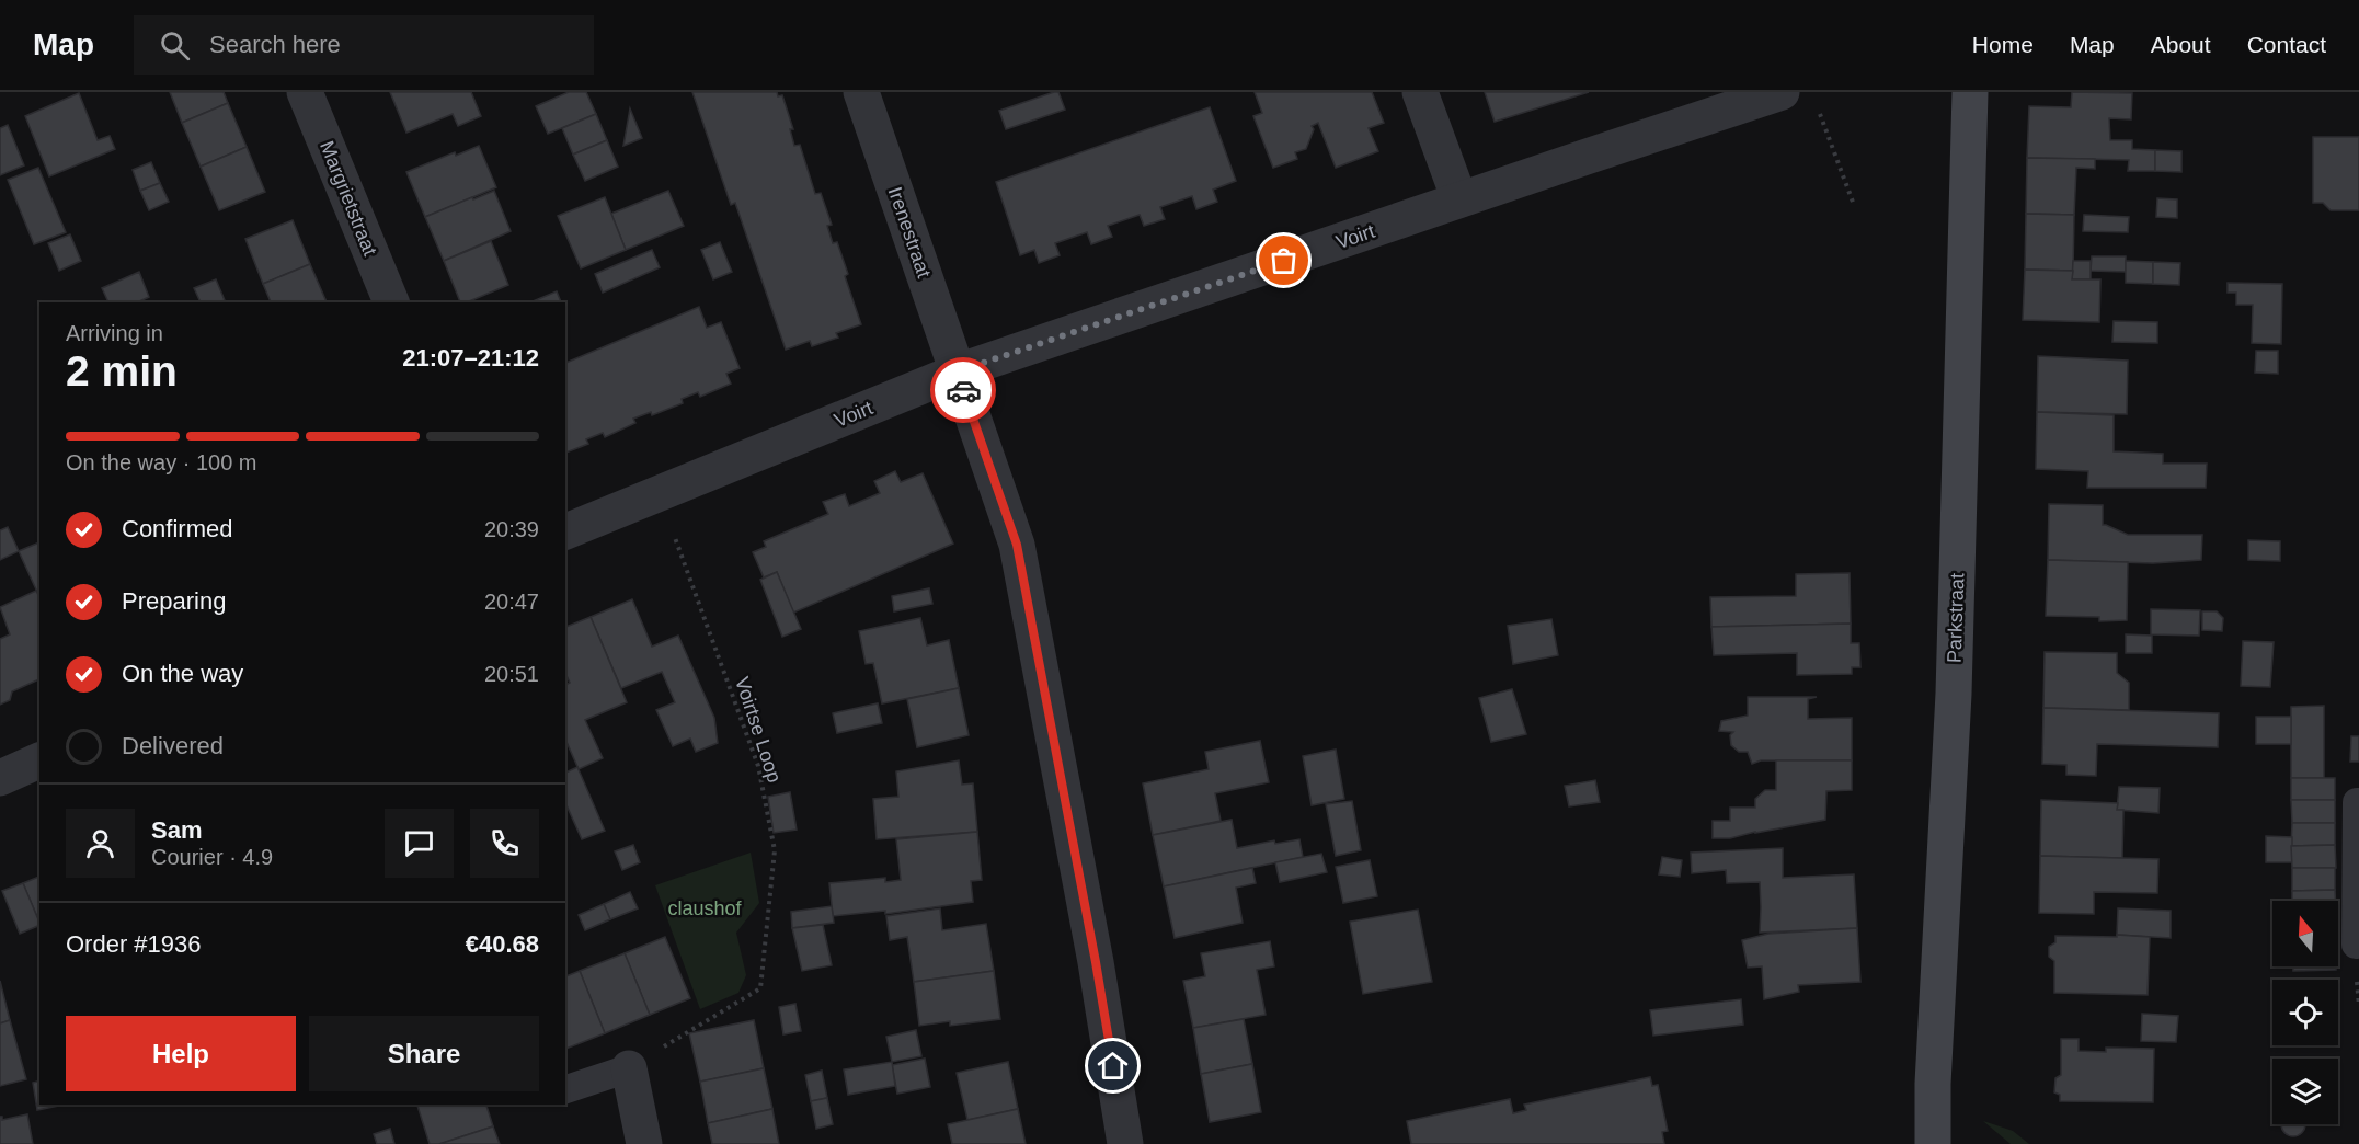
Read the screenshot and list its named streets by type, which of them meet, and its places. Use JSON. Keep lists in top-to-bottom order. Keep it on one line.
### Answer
{"streets":{"street":["Margrietstraat","Irenestraat","Voirt","Parkstraat"],"path":["Voirtse Loop"]},"crossings":[["Irenestraat","Voirt"],["Voirt","Voirtse Loop"]],"parks":["claushof"],"north":"top","page":{"header":"Map","search":"Search here","nav":["Home","Map","About","Contact"],"heading":["2 min","Arriving in","21:07–21:12"],"panel":["Sam","Courier · 4.9","Order #1936","€40.68"],"bar":"On the way · 100 m","list":[["Confirmed","20:39"],["Preparing","20:47"],["On the way","20:51"],"Delivered"],"buttons":["Help","Share"]}}
